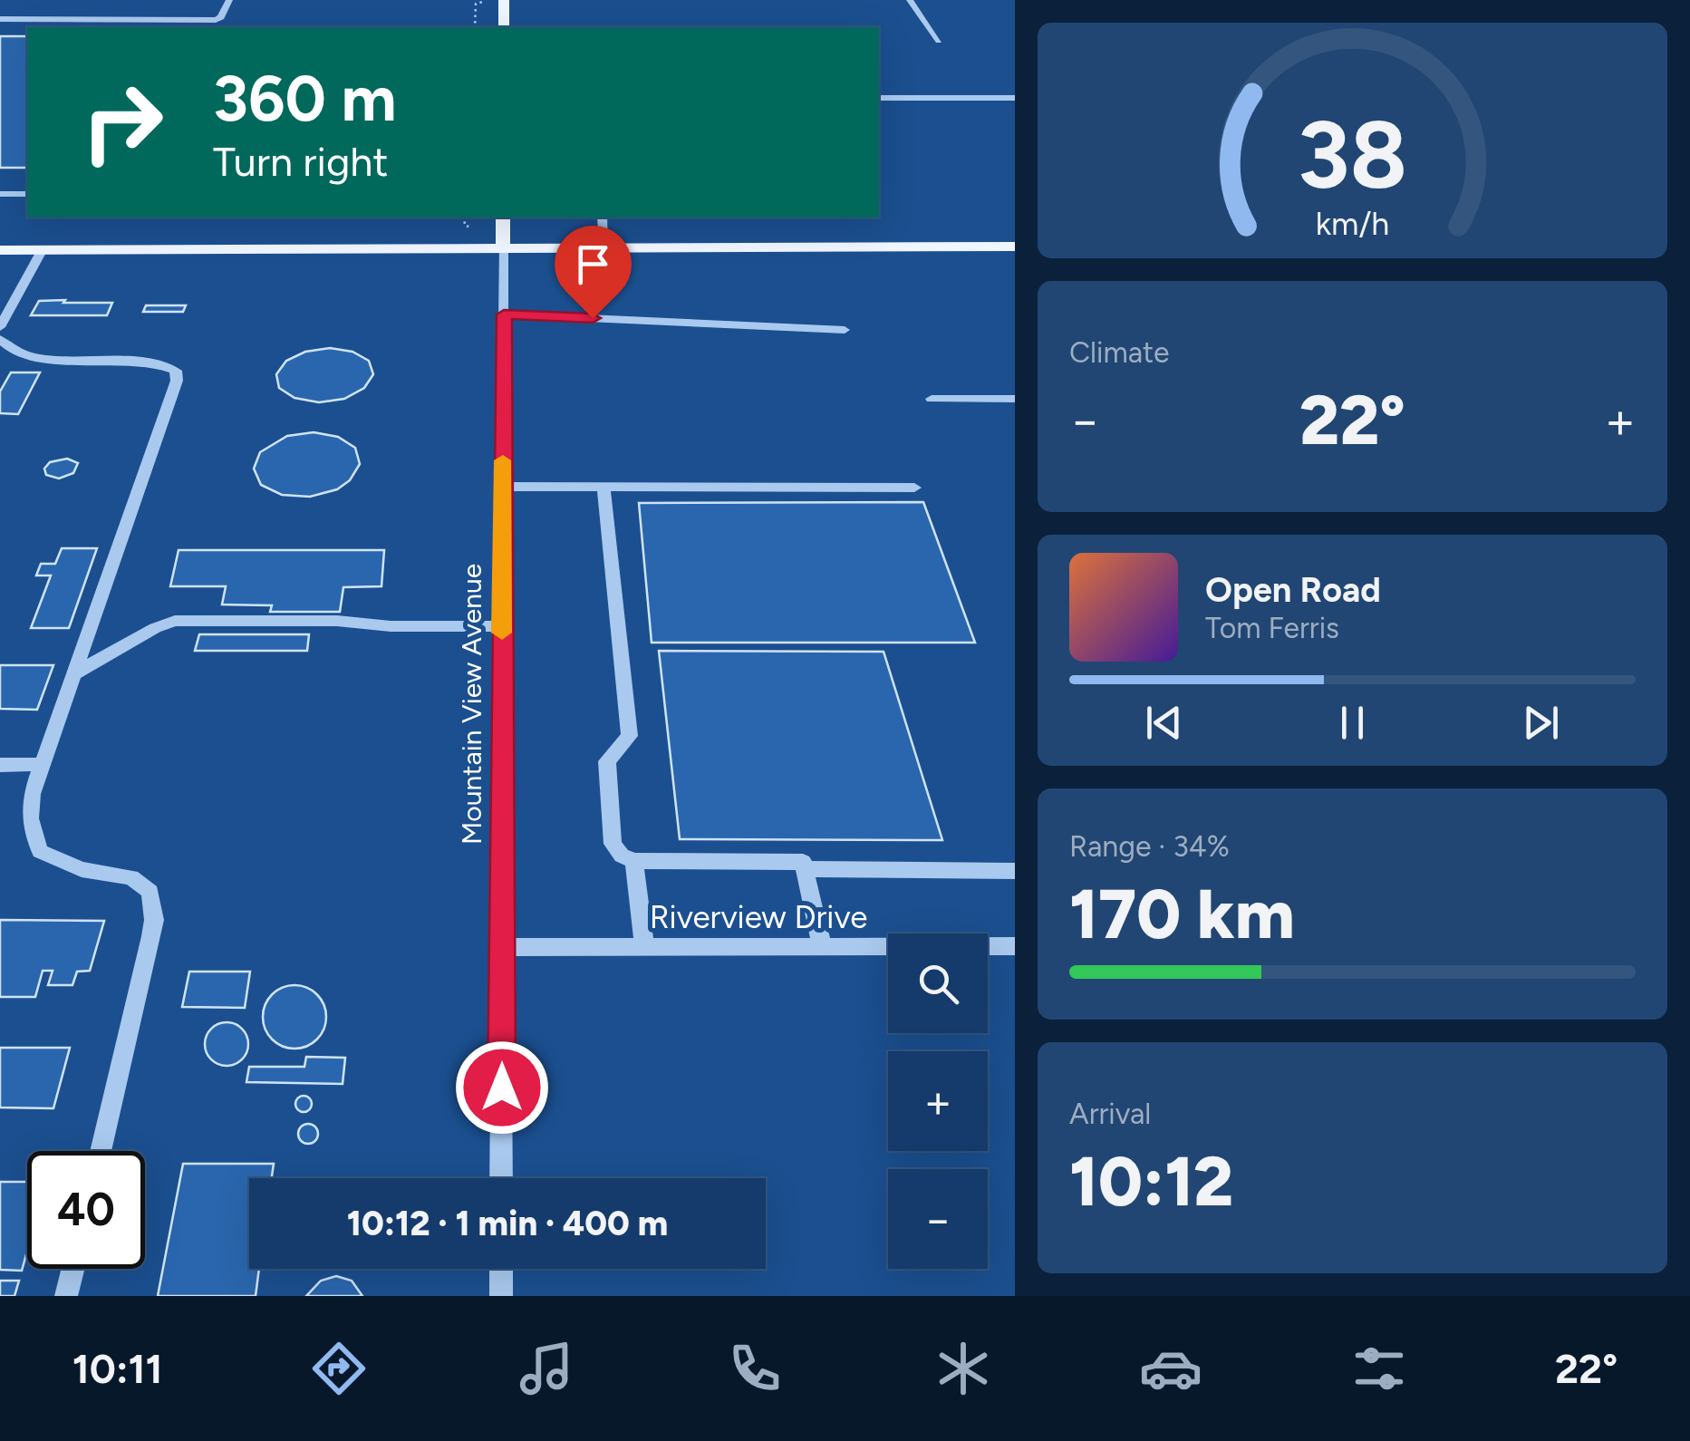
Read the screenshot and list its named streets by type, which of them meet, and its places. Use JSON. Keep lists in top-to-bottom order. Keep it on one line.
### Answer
{"streets":{"main road":["Mountain View Avenue"],"street":["Riverview Drive"]},"crossings":[["Mountain View Avenue","Riverview Drive"]],"page":{"turn":["360 m","Turn right"],"tile":["Climate",["Range · 34%","170 km"],["Arrival","10:12"]],"heat":["−","22°","+"],"song":["Open Road","Tom Ferris"],"map_buttons":["+","−"],"limit":"40","trip":"10:12 · 1 min · 400 m","tabs":["10:11","22°"],"gauge":["38","km/h"]}}
